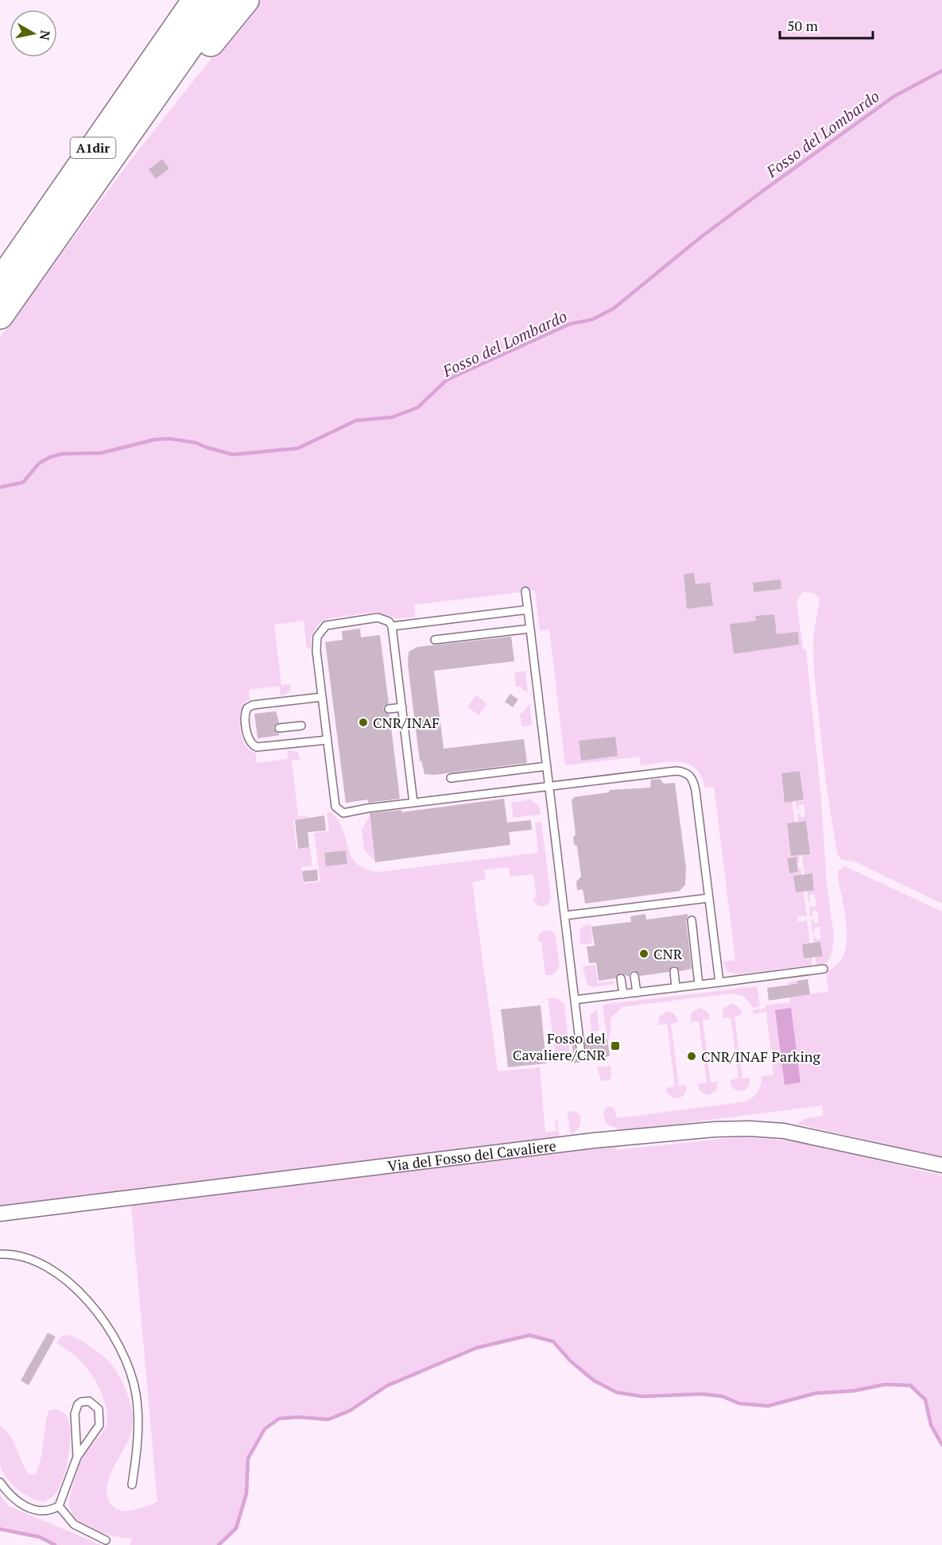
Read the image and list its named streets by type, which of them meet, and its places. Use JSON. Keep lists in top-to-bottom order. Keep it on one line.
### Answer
{"streets":{"highway":["A1dir"],"street":["Via del Fosso del Cavaliere"]},"water":["Fosso del Lombardo"],"places":{"other":["CNR/INAF","CNR","CNR/INAF Parking"],"transit":["Fosso del Cavaliere/CNR"]},"scale_bar":"50 m","north":"right"}
